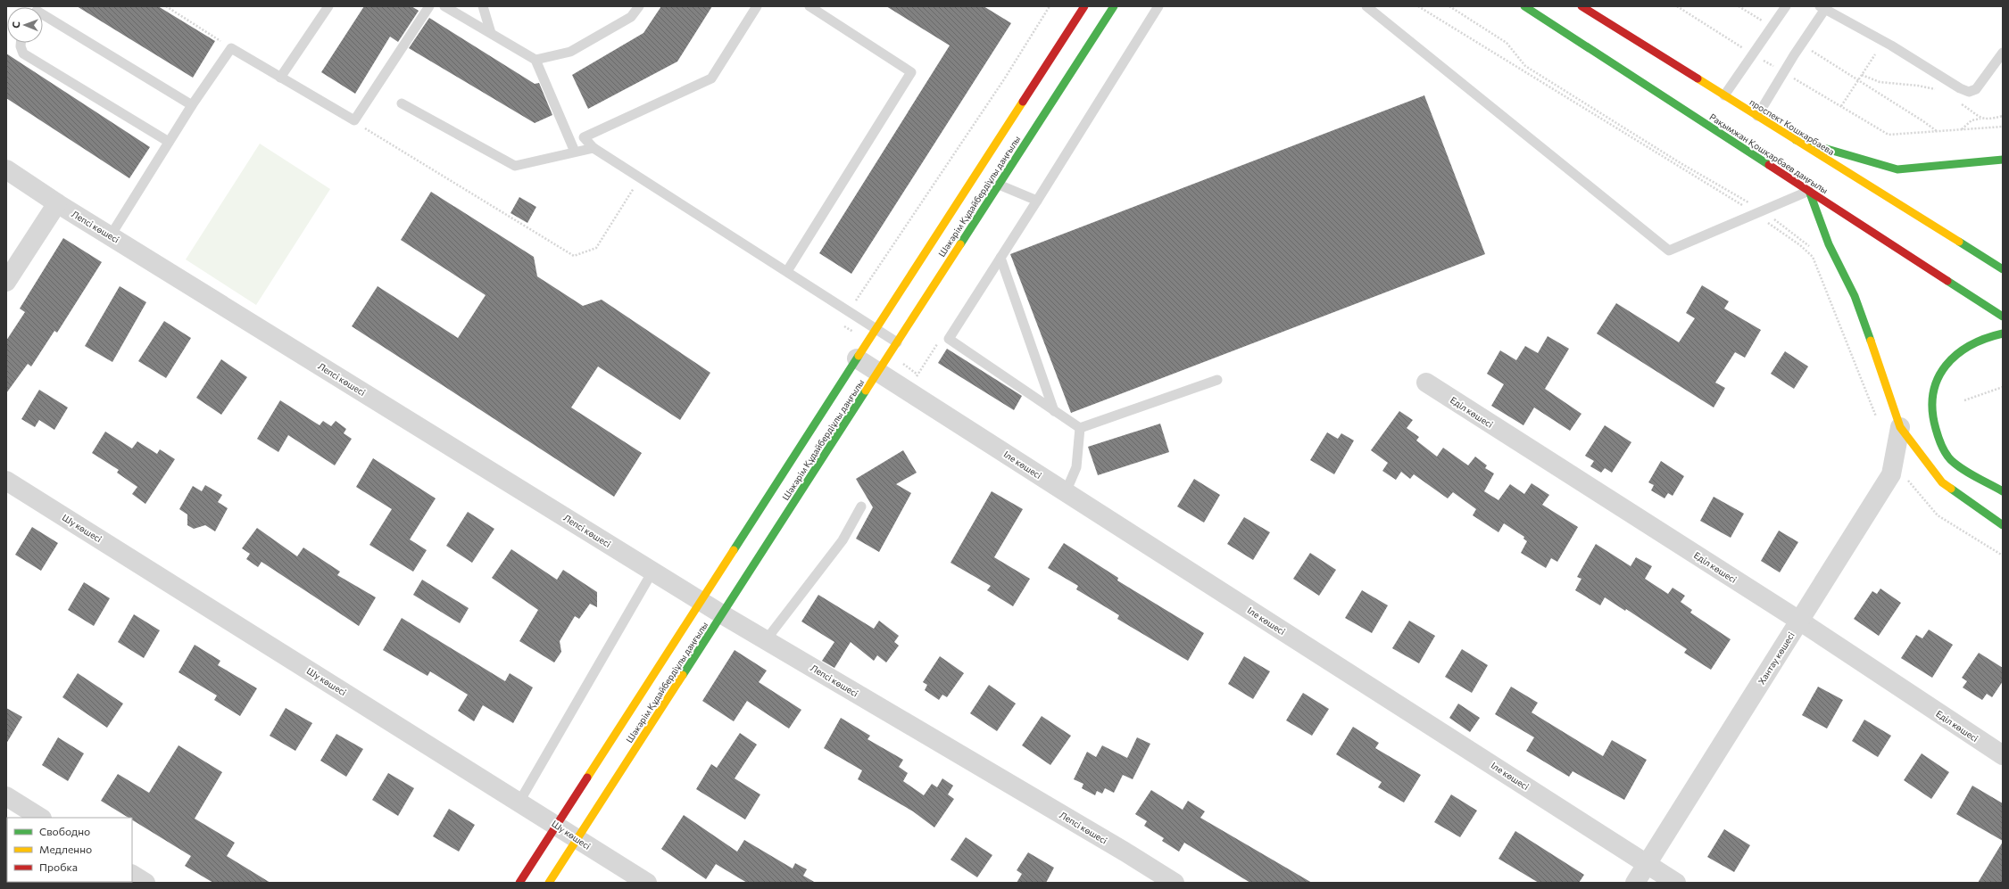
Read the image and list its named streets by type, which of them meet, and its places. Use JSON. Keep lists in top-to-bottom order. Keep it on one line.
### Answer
{"streets":{"main road":["проспект Кошкарбаева","Рақымжан Қошқарбаев даңғылы","Шәкәрім Құдайбердіұлы даңғылы"],"street":["Лепсі көшесі","Еділ көшесі","Іле көшесі","Шу көшесі","Хантау көшесі"]},"crossings":[["Шәкәрім Құдайбердіұлы даңғылы","Лепсі көшесі"],["Шәкәрім Құдайбердіұлы даңғылы","Іле көшесі"],["Шәкәрім Құдайбердіұлы даңғылы","Шу көшесі"],["Еділ көшесі","Хантау көшесі"],["Іле көшесі","Хантау көшесі"]],"legend":["Свободно","Медленно","Пробка"],"north":"left"}
